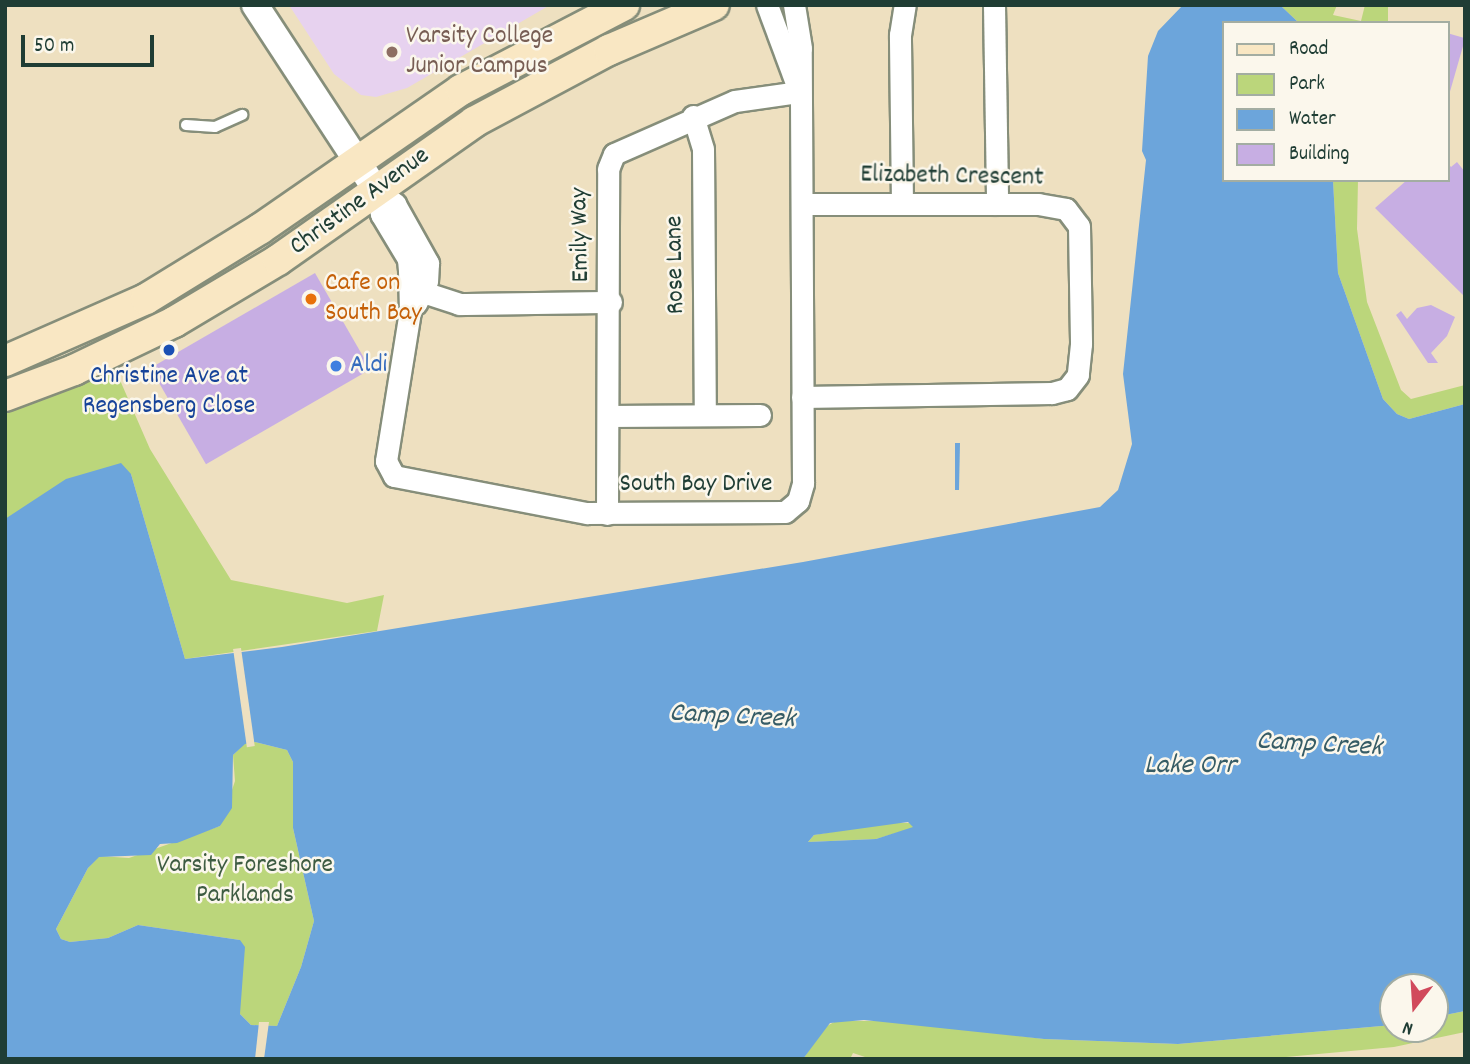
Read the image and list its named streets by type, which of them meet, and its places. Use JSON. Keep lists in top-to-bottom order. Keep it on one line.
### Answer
{"streets":{"main road":["Christine Avenue"],"street":["Elizabeth Crescent","Emily Way","Rose Lane","South Bay Drive"]},"crossings":[["Elizabeth Crescent","South Bay Drive"],["Christine Avenue","South Bay Drive"],["Emily Way","Rose Lane"],["Emily Way","South Bay Drive"]],"water":["Camp Creek","Lake Orr"],"parks":["Varsity Foreshore Parklands"],"places":["Varsity College Junior Campus","Cafe on South Bay","Christine Ave at Regensberg Close","Aldi"],"legend":["Road","Park","Water","Building"],"scale_bar":"50 m","north":"bottom"}
